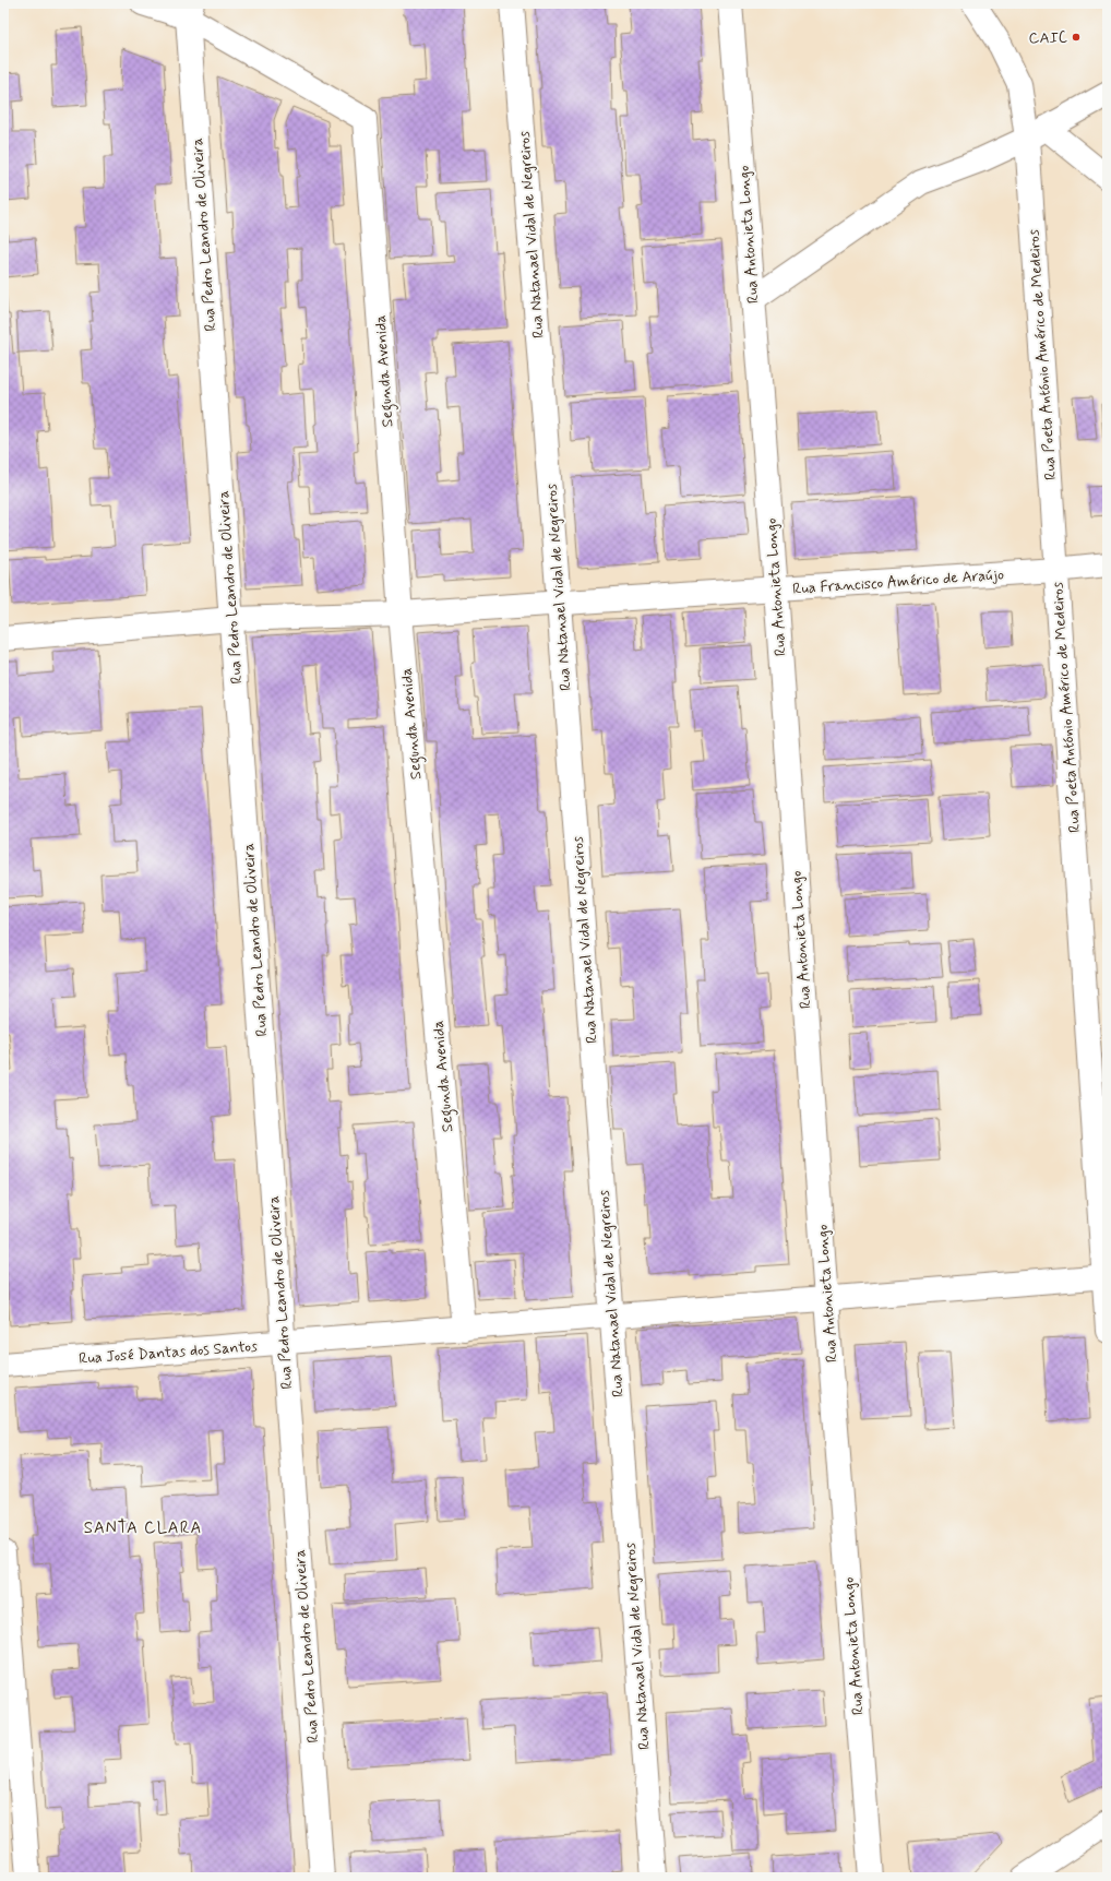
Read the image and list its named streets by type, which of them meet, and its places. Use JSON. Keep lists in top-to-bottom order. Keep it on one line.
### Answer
{"streets":{"street":["Rua Pedro Leandro de Oliveira","Rua Natanael Vidal de Negreiros","Rua Antonieta Longo","Rua Poeta António Américo de Medeiros","Segunda Avenida","Rua Francisco Américo de Araújo","Rua José Dantas dos Santos"]},"crossings":[["Rua Pedro Leandro de Oliveira","Segunda Avenida"],["Rua Pedro Leandro de Oliveira","Rua Francisco Américo de Araújo"],["Rua Pedro Leandro de Oliveira","Rua José Dantas dos Santos"],["Rua Natanael Vidal de Negreiros","Rua Francisco Américo de Araújo"],["Rua Natanael Vidal de Negreiros","Rua José Dantas dos Santos"],["Rua Antonieta Longo","Rua Francisco Américo de Araújo"],["Rua Antonieta Longo","Rua José Dantas dos Santos"],["Rua Poeta António Américo de Medeiros","Rua Francisco Américo de Araújo"],["Rua Poeta António Américo de Medeiros","Rua José Dantas dos Santos"],["Segunda Avenida","Rua Francisco Américo de Araújo"],["Segunda Avenida","Rua José Dantas dos Santos"]],"districts":["SANTA CLARA"],"places":["CAIC"]}
